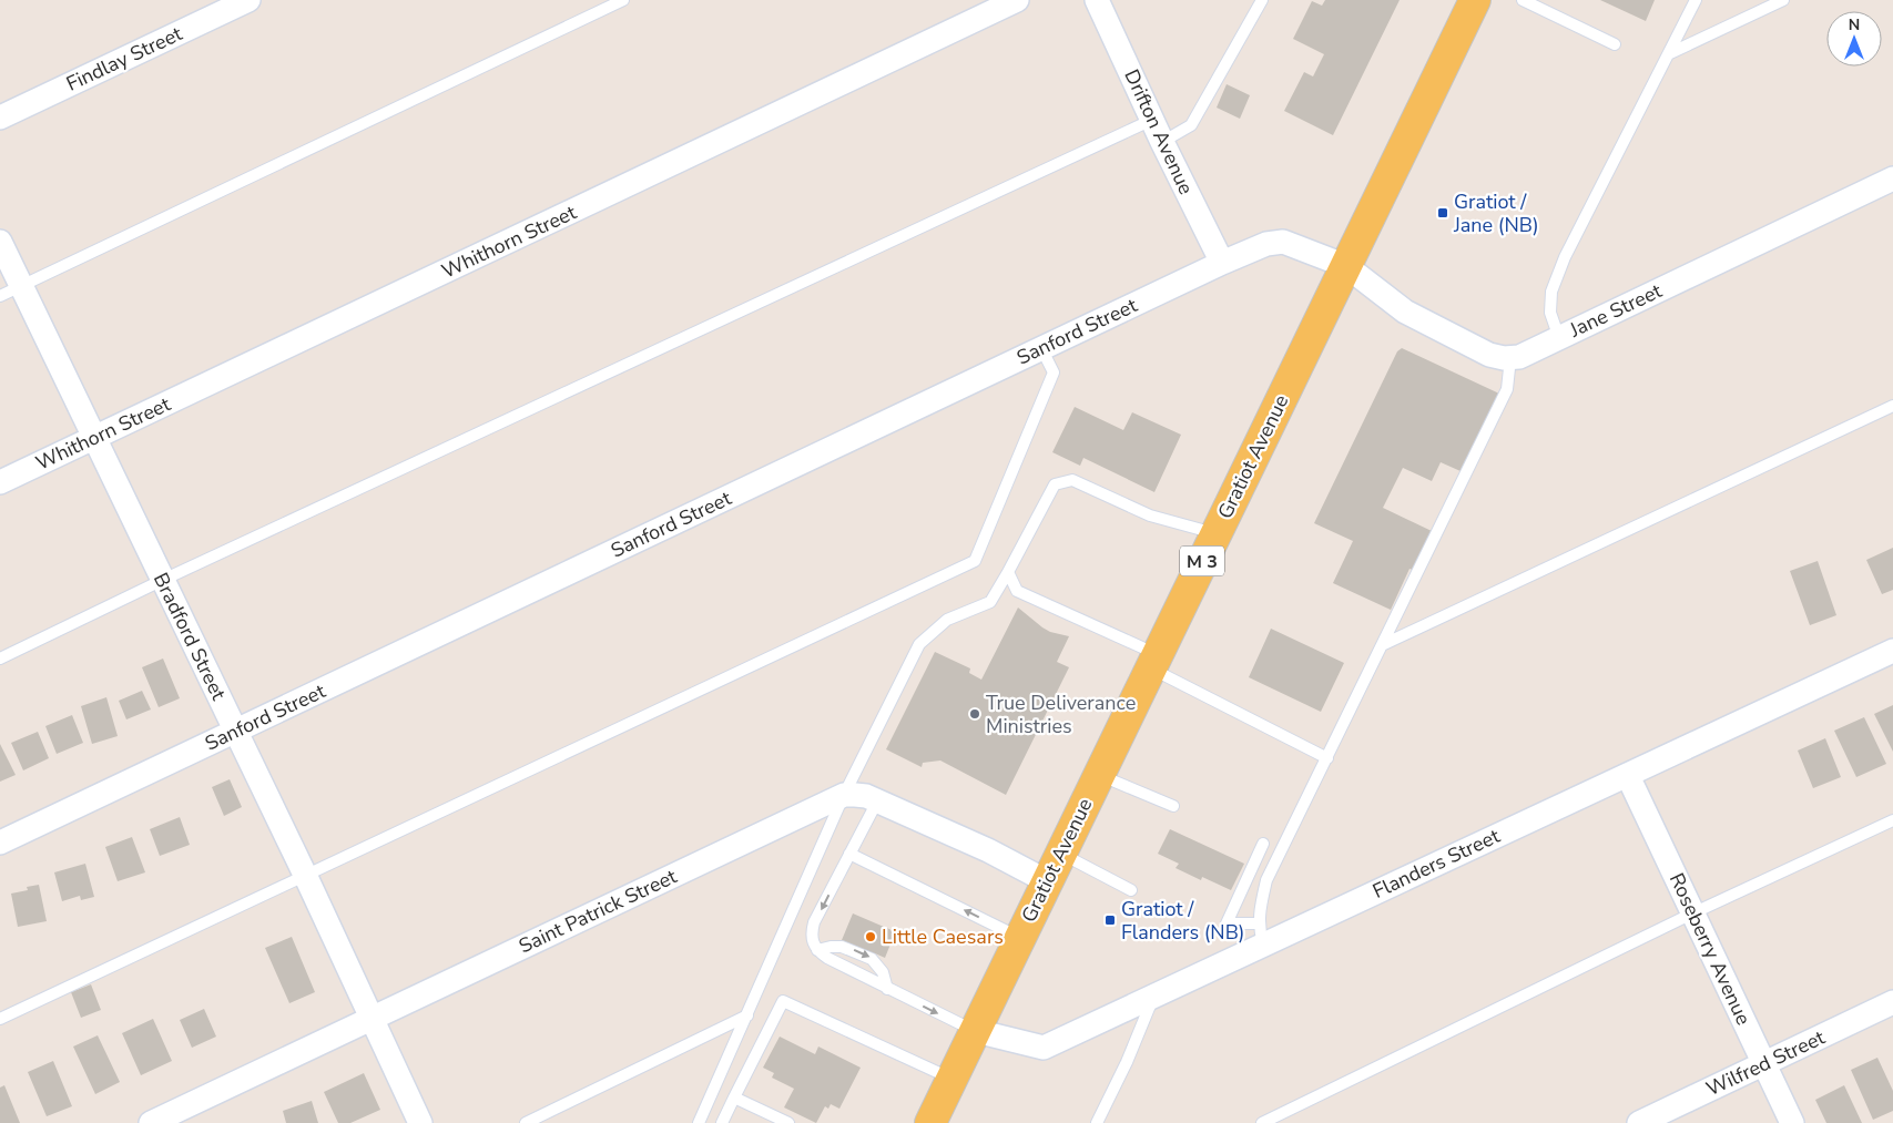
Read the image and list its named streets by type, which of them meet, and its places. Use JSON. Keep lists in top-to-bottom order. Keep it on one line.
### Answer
{"streets":{"main road":["Gratiot Avenue","M 3"],"street":["Findlay Street","Drifton Avenue","Whithorn Street","Jane Street","Sanford Street","Bradford Street","Flanders Street","Saint Patrick Street","Roseberry Avenue","Wilfred Street"]},"crossings":[["Drifton Avenue","Sanford Street"],["Whithorn Street","Bradford Street"],["Jane Street","Sanford Street"],["Jane Street","Gratiot Avenue"],["Sanford Street","Gratiot Avenue"],["Sanford Street","Bradford Street"],["Gratiot Avenue","Flanders Street"],["Bradford Street","Saint Patrick Street"],["Flanders Street","Roseberry Avenue"],["Roseberry Avenue","Wilfred Street"]],"places":{"transit":["Gratiot / Jane (NB)","Gratiot / Flanders (NB)"],"other":["True Deliverance Ministries","Little Caesars"]},"north":"top"}
